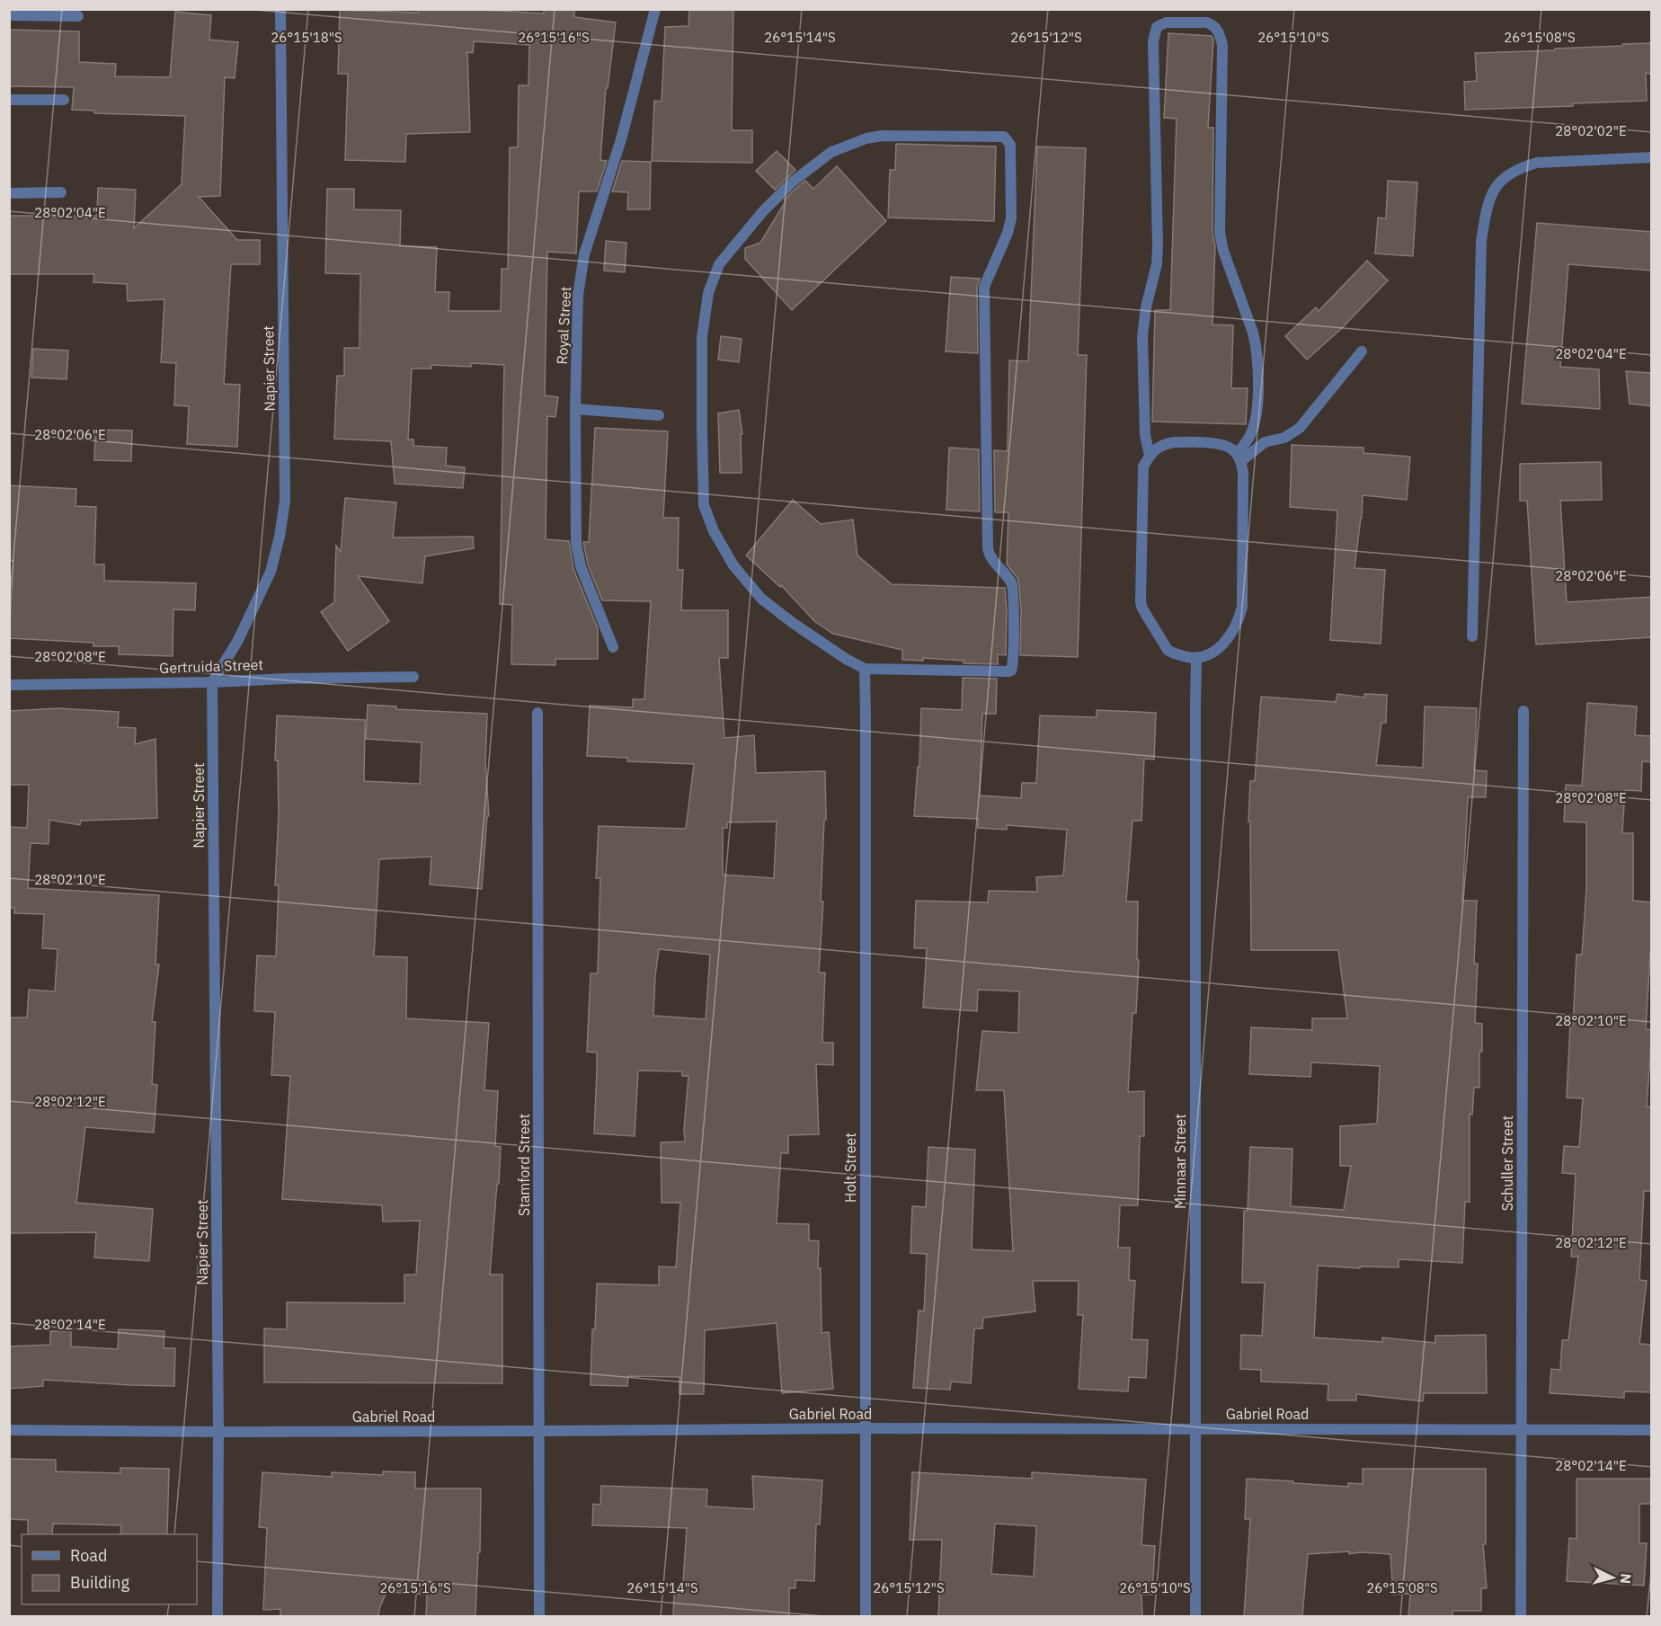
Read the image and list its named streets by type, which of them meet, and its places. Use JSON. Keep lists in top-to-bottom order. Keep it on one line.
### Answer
{"streets":{"street":["Royal Street","Napier Street","Gertruida Street","Minnaar Street","Schuller Street","Stamford Street","Holt Street","Gabriel Road"]},"crossings":[["Napier Street","Gertruida Street"],["Napier Street","Gabriel Road"],["Minnaar Street","Gabriel Road"],["Schuller Street","Gabriel Road"],["Stamford Street","Gabriel Road"],["Holt Street","Gabriel Road"]],"legend":["Road","Building"],"north":"right","coordinates":["26°15'18\"S","26°15'16\"S","26°15'14\"S","26°15'12\"S","26°15'10\"S","26°15'08\"S","28°02'02\"E","28°02'04\"E","28°02'06\"E","28°02'08\"E","28°02'10\"E","28°02'12\"E","28°02'14\"E"]}
